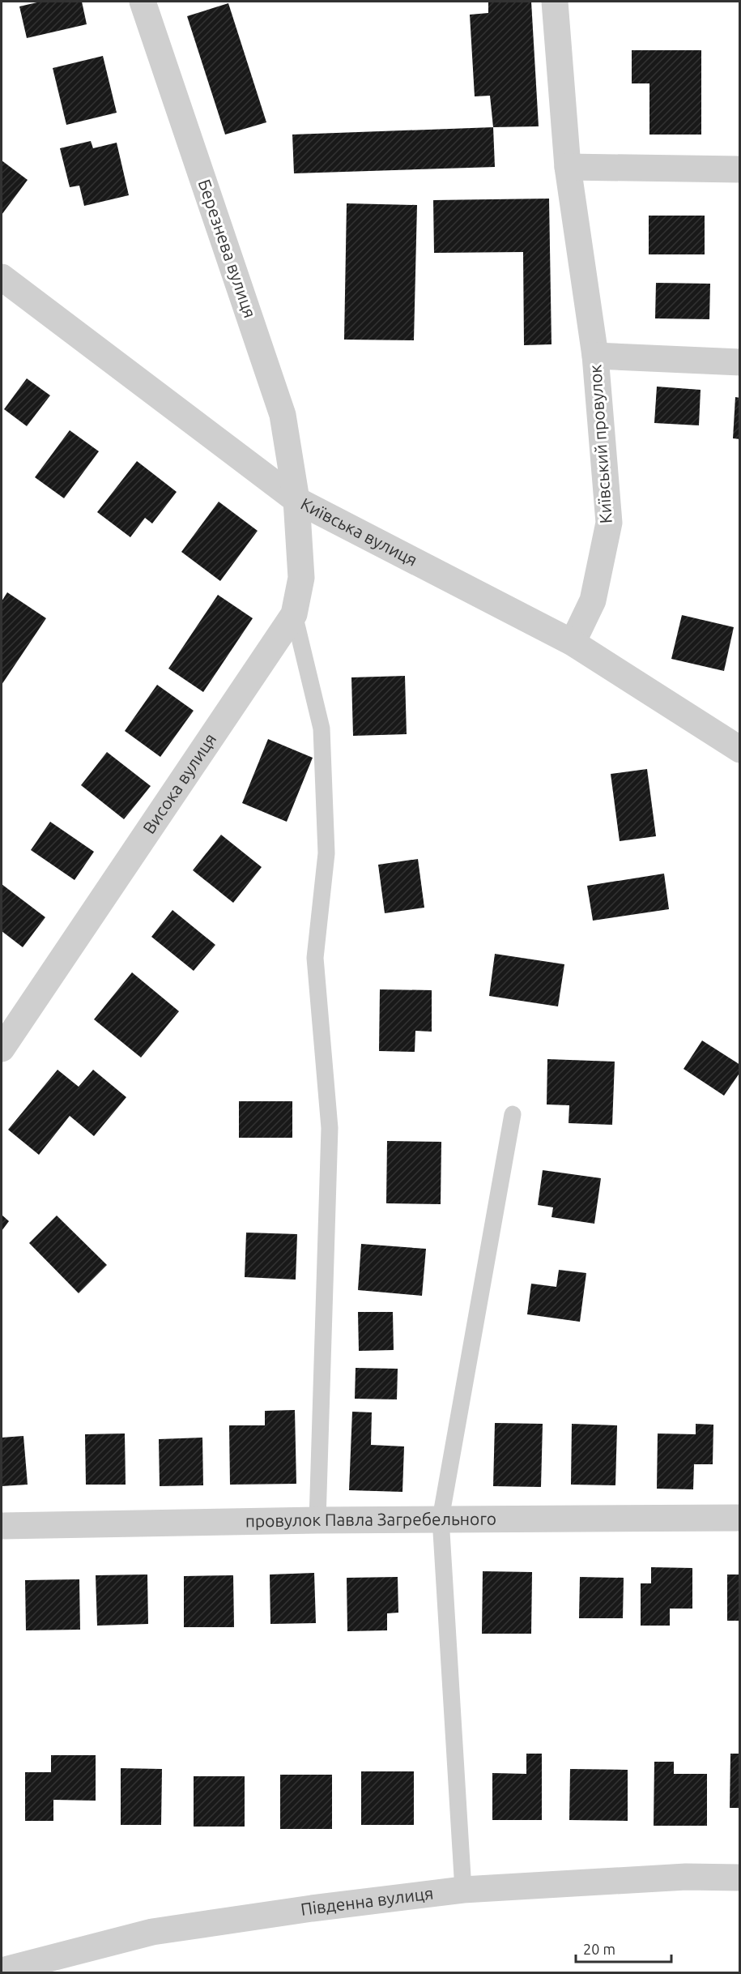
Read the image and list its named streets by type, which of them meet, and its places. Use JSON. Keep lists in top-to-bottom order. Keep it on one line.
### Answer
{"streets":{"street":["Березнева вулиця","Київський провулок","Київська вулиця","Висока вулиця","провулок Павла Загребельного","Південна вулиця"]},"crossings":[["Березнева вулиця","Київська вулиця"],["Березнева вулиця","Висока вулиця"],["Київський провулок","Київська вулиця"],["Київська вулиця","Висока вулиця"]],"scale_bar":"20 m"}
